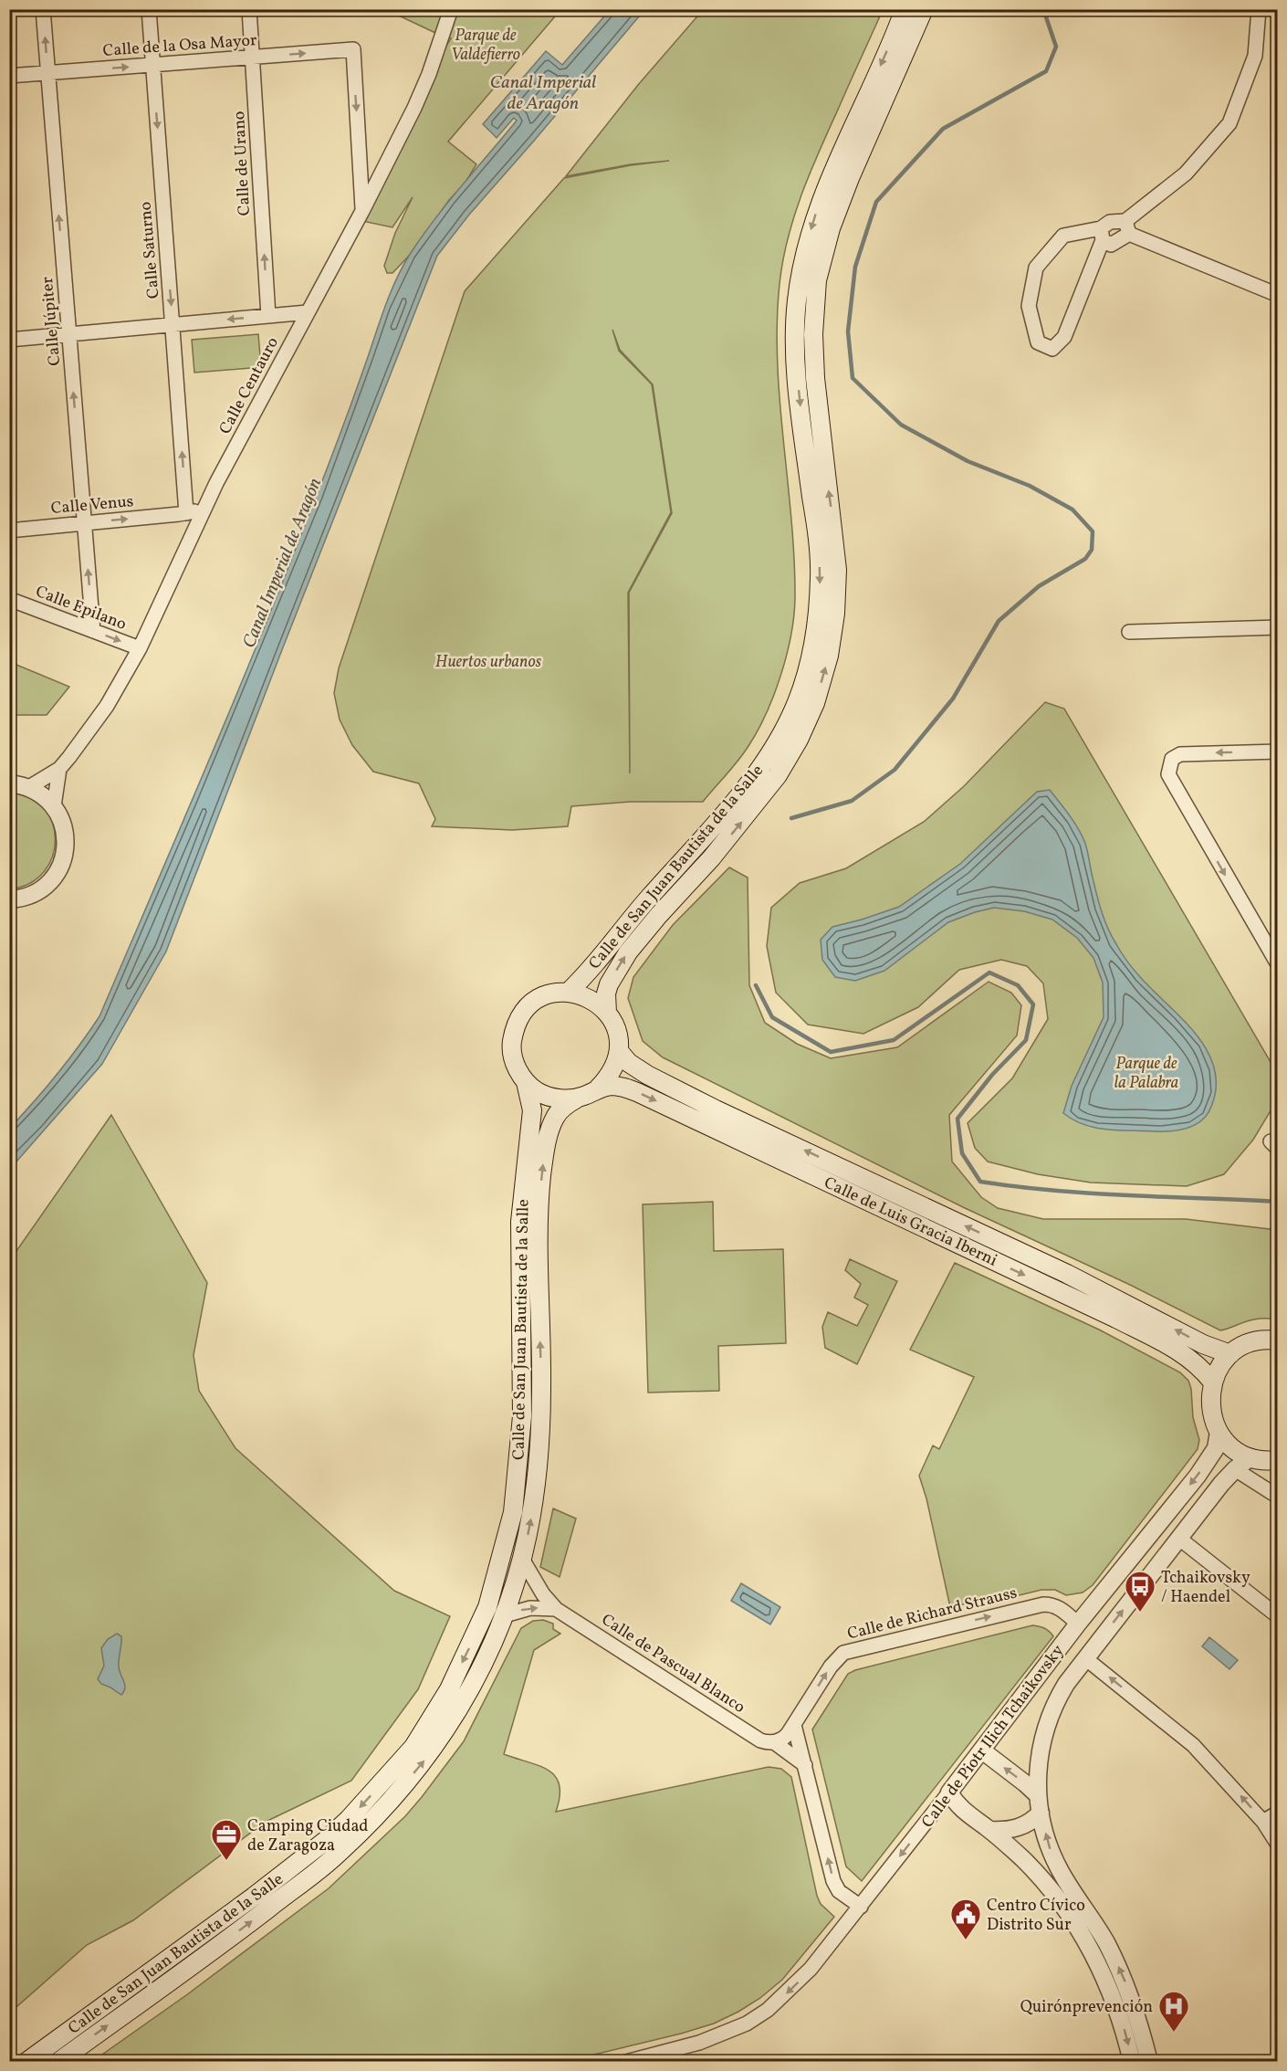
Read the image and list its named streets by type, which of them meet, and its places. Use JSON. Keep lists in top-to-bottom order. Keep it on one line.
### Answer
{"streets":{"main road":["Calle de San Juan Bautista de la Salle","Calle de Luis Gracia Iberni"],"street":["Calle de la Osa Mayor","Calle de Urano","Calle Saturno","Calle Júpiter","Calle Centauro","Calle Venus","Calle Epilano","Calle de Richard Strauss","Calle de Pascual Blanco","Calle de Piotr Ilich Tchaikovsky"]},"crossings":[["Calle de la Osa Mayor","Calle de Urano"],["Calle de la Osa Mayor","Calle Saturno"],["Calle de la Osa Mayor","Calle Júpiter"],["Calle Saturno","Calle Venus"],["Calle Júpiter","Calle Venus"],["Calle Júpiter","Calle Epilano"],["Calle Centauro","Calle Venus"],["Calle Centauro","Calle Epilano"],["Calle de San Juan Bautista de la Salle","Calle de Luis Gracia Iberni"],["Calle de San Juan Bautista de la Salle","Calle de Pascual Blanco"],["Calle de Richard Strauss","Calle de Pascual Blanco"],["Calle de Richard Strauss","Calle de Piotr Ilich Tchaikovsky"]],"one_way":["Calle de Urano","Calle Júpiter","Calle Venus","Calle Epilano","Calle de Richard Strauss"],"water":["Canal Imperial de Aragón"],"parks":["Parque de Valdefierro","Huertos urbanos","Parque de la Palabra"],"places":{"bus stop":["Tchaikovsky / Haendel"],"office":["Camping Ciudad de Zaragoza"],"public building":["Centro Cívico Distrito Sur"],"hospital":["Quirónprevención"]}}
